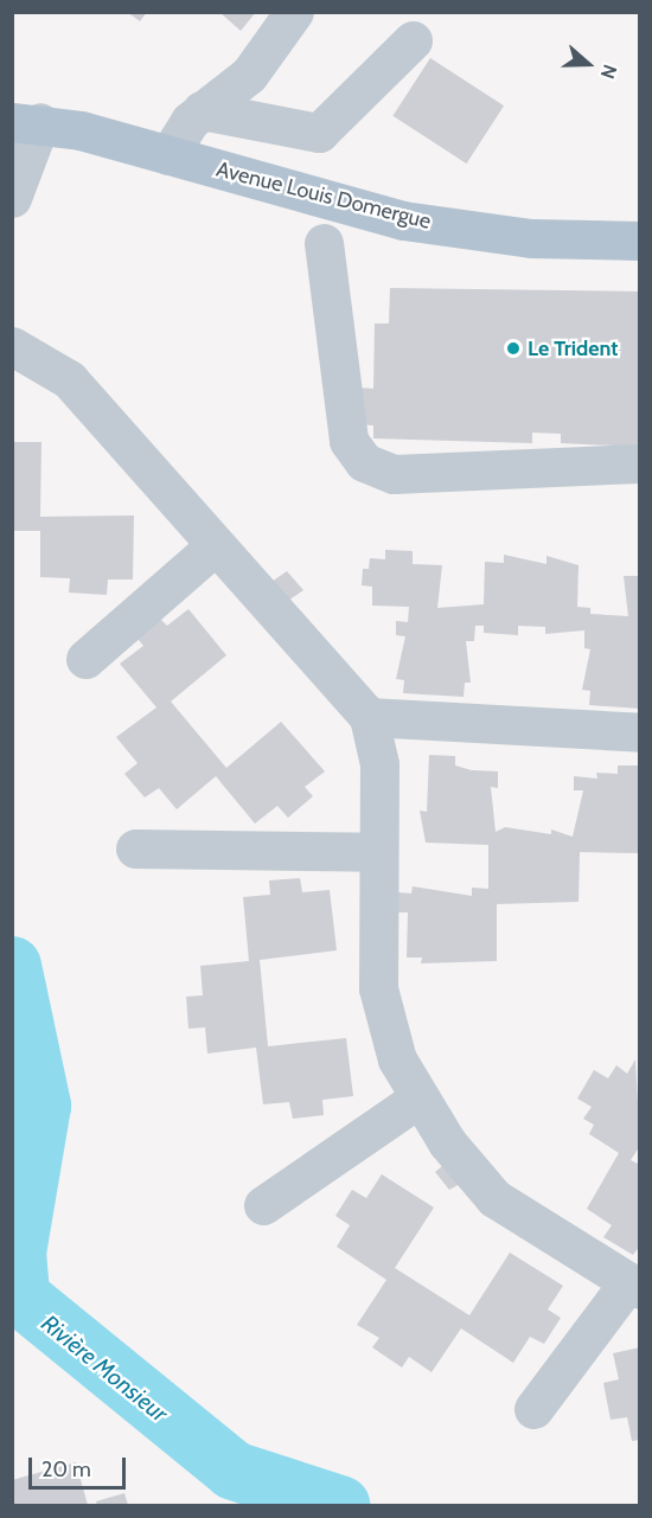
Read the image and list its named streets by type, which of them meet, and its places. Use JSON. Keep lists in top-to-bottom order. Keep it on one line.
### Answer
{"streets":{"main road":["Avenue Louis Domergue"]},"water":["Rivière Monsieur"],"places":["Le Trident"],"scale_bar":"20 m","north":"right"}
